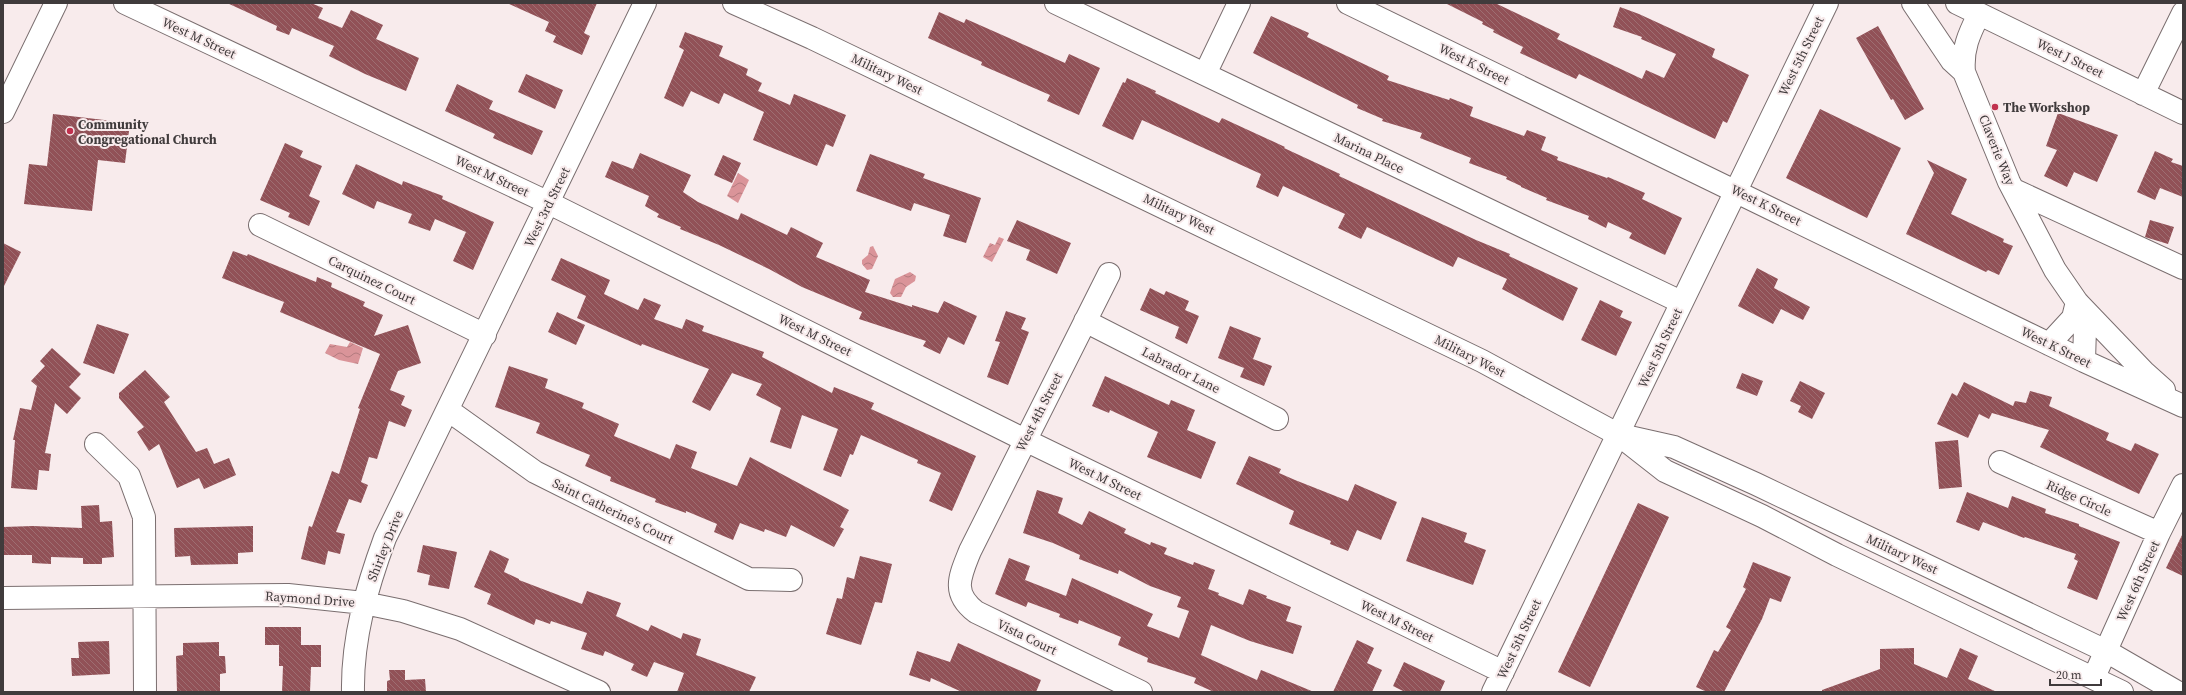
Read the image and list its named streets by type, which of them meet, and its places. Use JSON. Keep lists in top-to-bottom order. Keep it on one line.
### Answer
{"streets":{"street":["West M Street","West 5th Street","West J Street","West K Street","Military West","Claverie Way","Marina Place","West 3rd Street","Carquinez Court","Labrador Lane","West 4th Street","Ridge Circle","Saint Catherine's Court","Shirley Drive","West 6th Street","Raymond Drive","Vista Court"]},"crossings":[["West M Street","West 5th Street"],["West M Street","West 3rd Street"],["West M Street","West 4th Street"],["West 5th Street","West K Street"],["West 5th Street","Military West"],["West 5th Street","Marina Place"],["West K Street","Claverie Way"],["Military West","West 6th Street"],["West 3rd Street","Carquinez Court"],["West 3rd Street","Saint Catherine's Court"],["West 3rd Street","Shirley Drive"],["Labrador Lane","West 4th Street"],["West 4th Street","Vista Court"],["Ridge Circle","West 6th Street"],["Saint Catherine's Court","Shirley Drive"],["Shirley Drive","Raymond Drive"]],"places":["The Workshop","Community Congregational Church"],"scale_bar":"20 m"}
